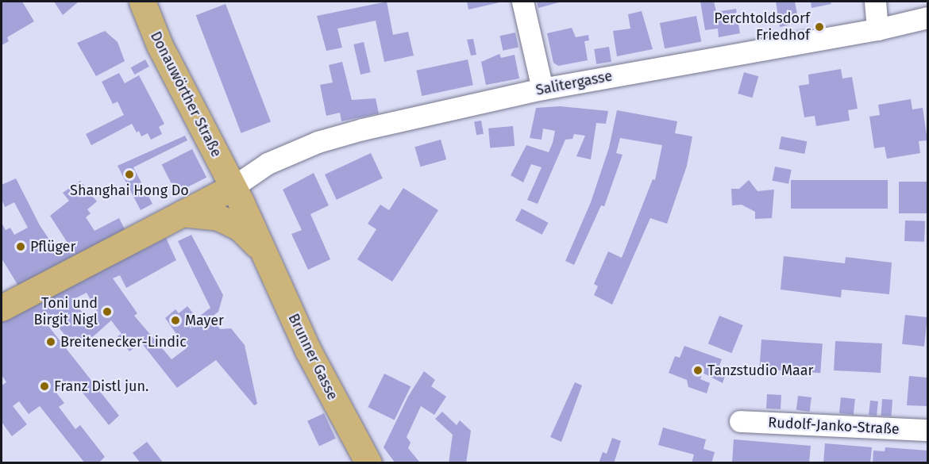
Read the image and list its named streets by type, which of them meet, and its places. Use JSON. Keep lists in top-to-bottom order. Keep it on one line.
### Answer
{"streets":{"main road":["Donauwörther Straße","Brunner Gasse"],"street":["Salitergasse","Rudolf-Janko-Straße"]},"crossings":[["Salitergasse","Donauwörther Straße"],["Salitergasse","Brunner Gasse"],["Donauwörther Straße","Brunner Gasse"]],"places":["Perchtoldsdorf Friedhof","Shanghai Hong Do","Pflüger","Toni und Birgit Nigl","Mayer","Breitenecker-Lindic","Tanzstudio Maar","Franz Distl jun."]}
